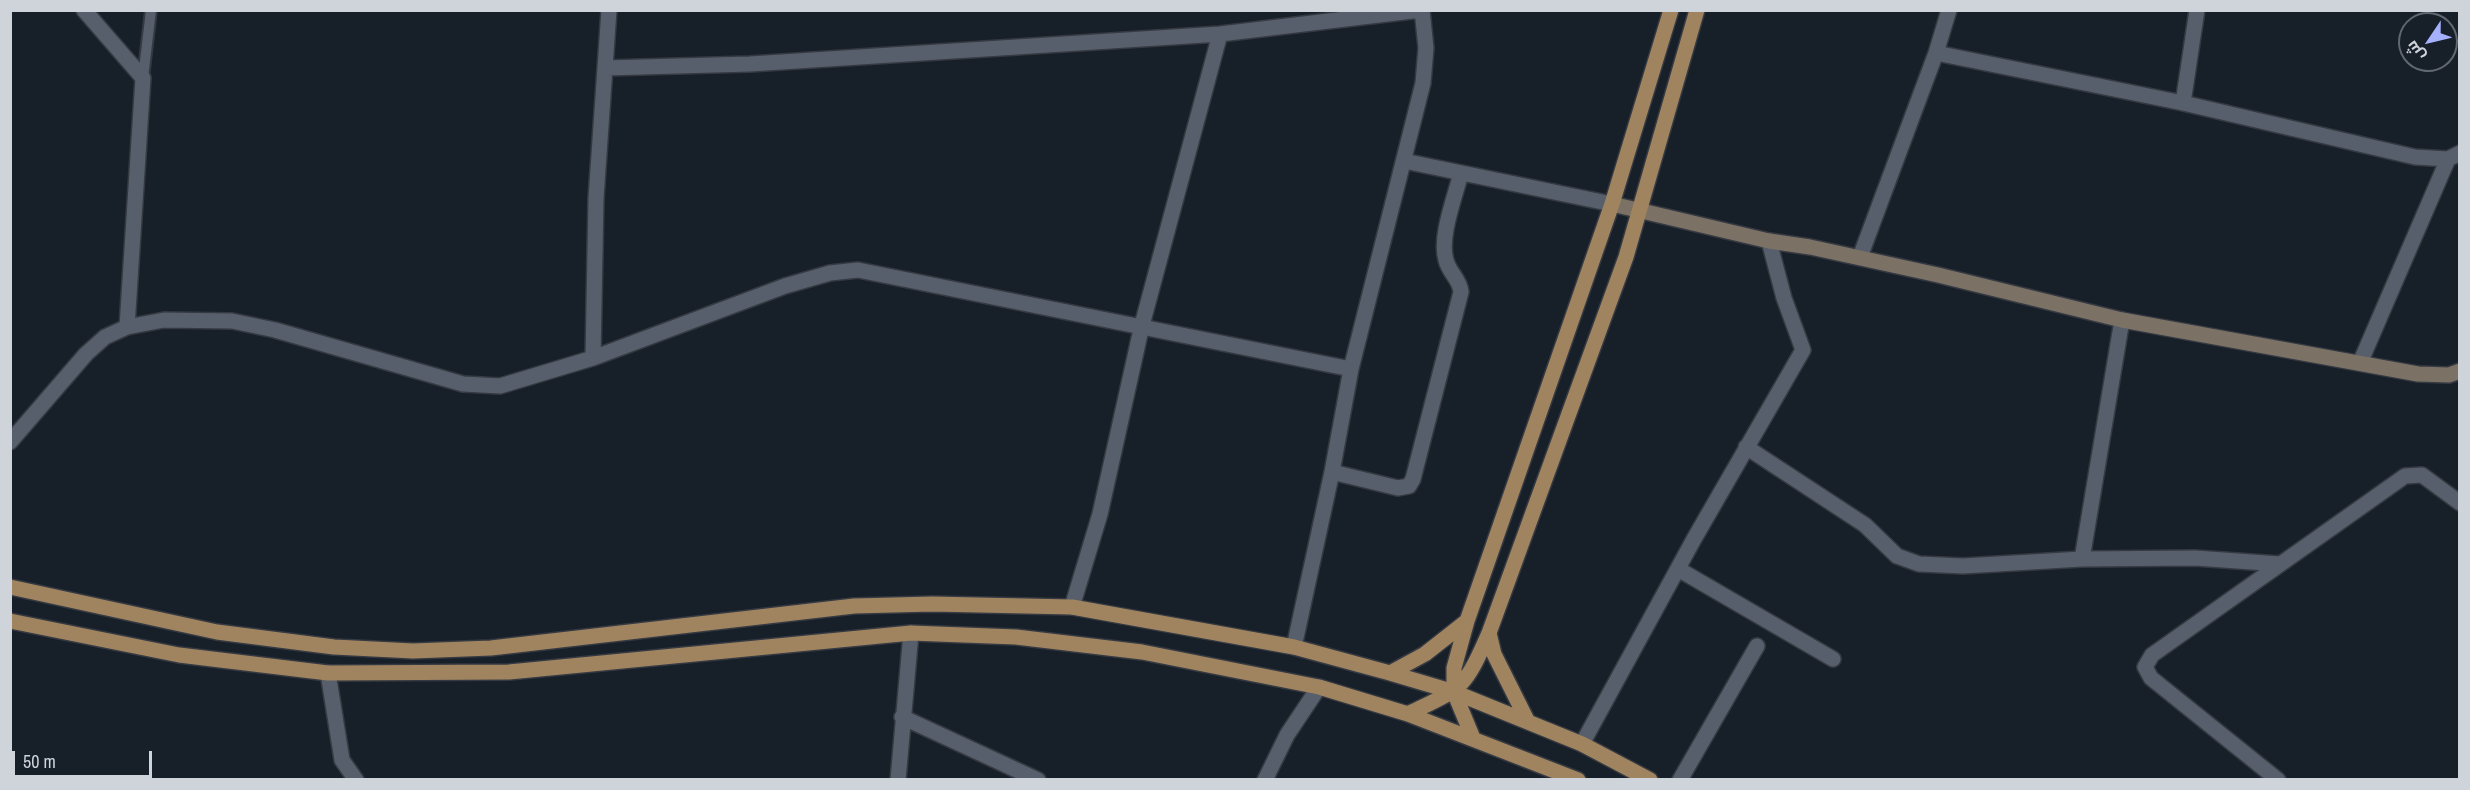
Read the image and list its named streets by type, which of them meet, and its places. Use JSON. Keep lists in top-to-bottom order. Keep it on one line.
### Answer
{"scale_bar":"50 m","north":"bottom left"}
